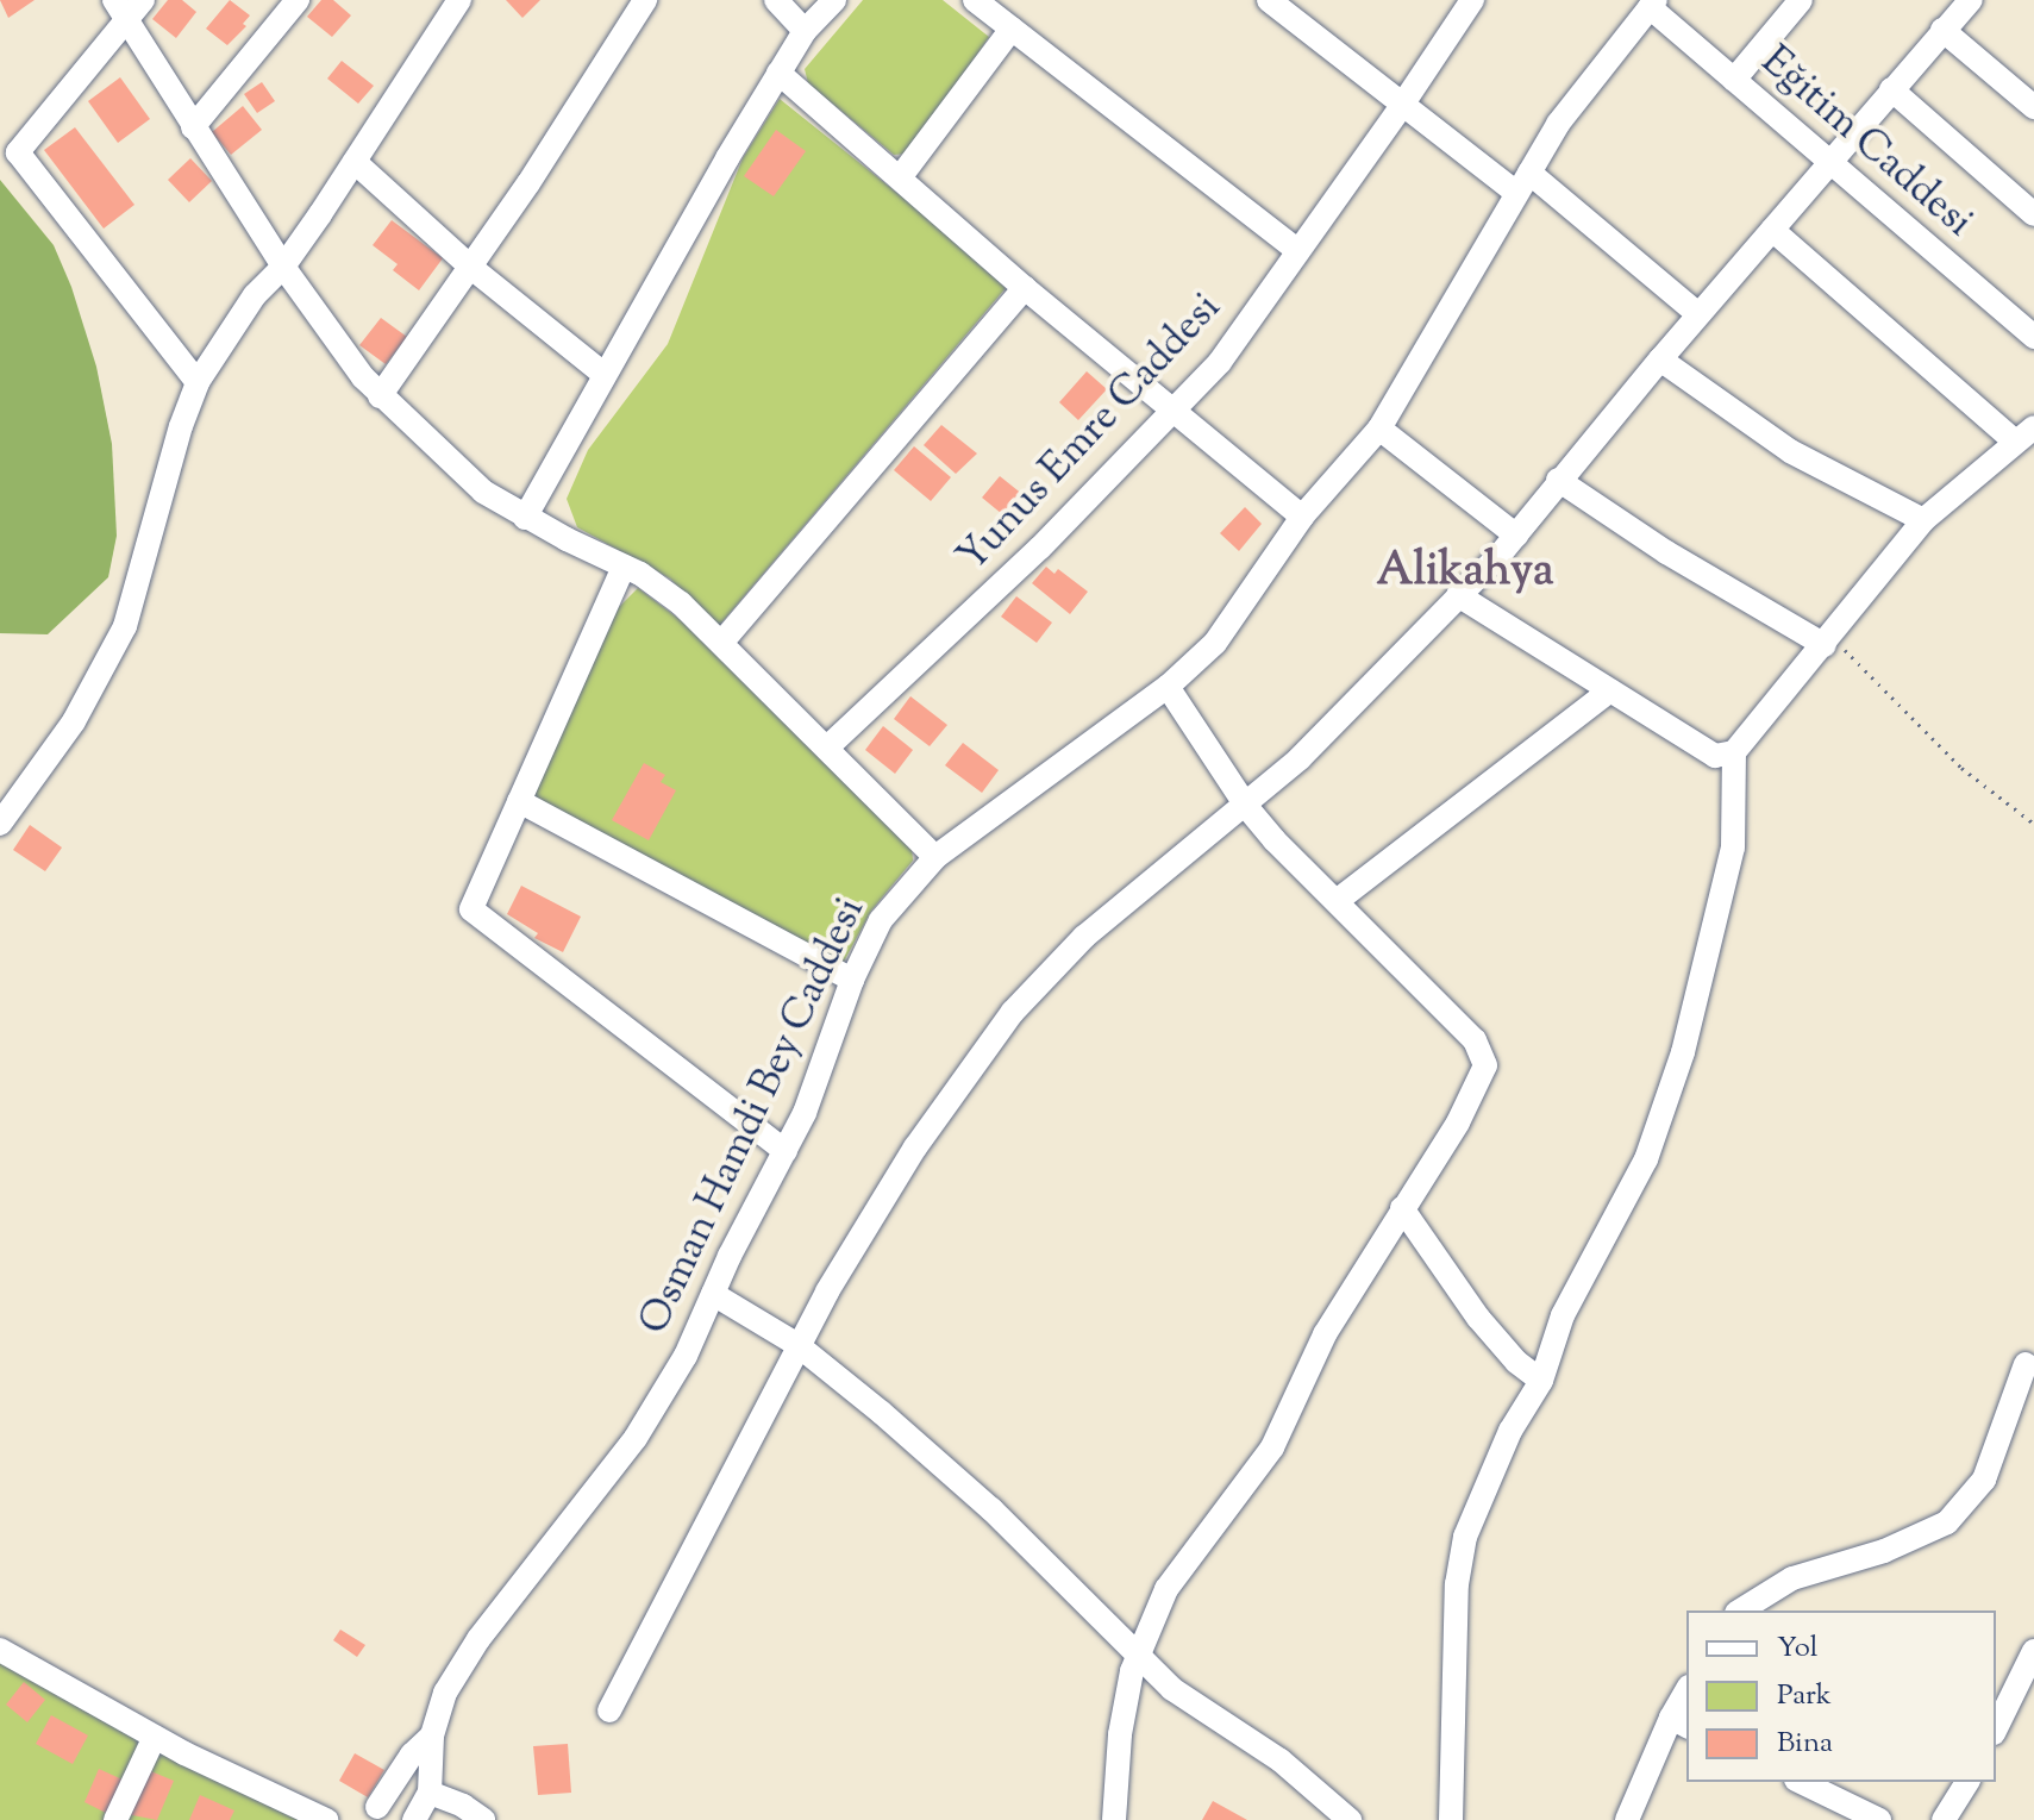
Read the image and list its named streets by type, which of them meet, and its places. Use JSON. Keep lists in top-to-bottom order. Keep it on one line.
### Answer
{"streets":{"street":["Eğitim Caddesi","Yunus Emre Caddesi","Osman Hamdi Bey Caddesi"]},"crossings":[["Eğitim Caddesi","Osman Hamdi Bey Caddesi"]],"districts":["Alikahya"],"legend":["Yol","Park","Bina"]}
